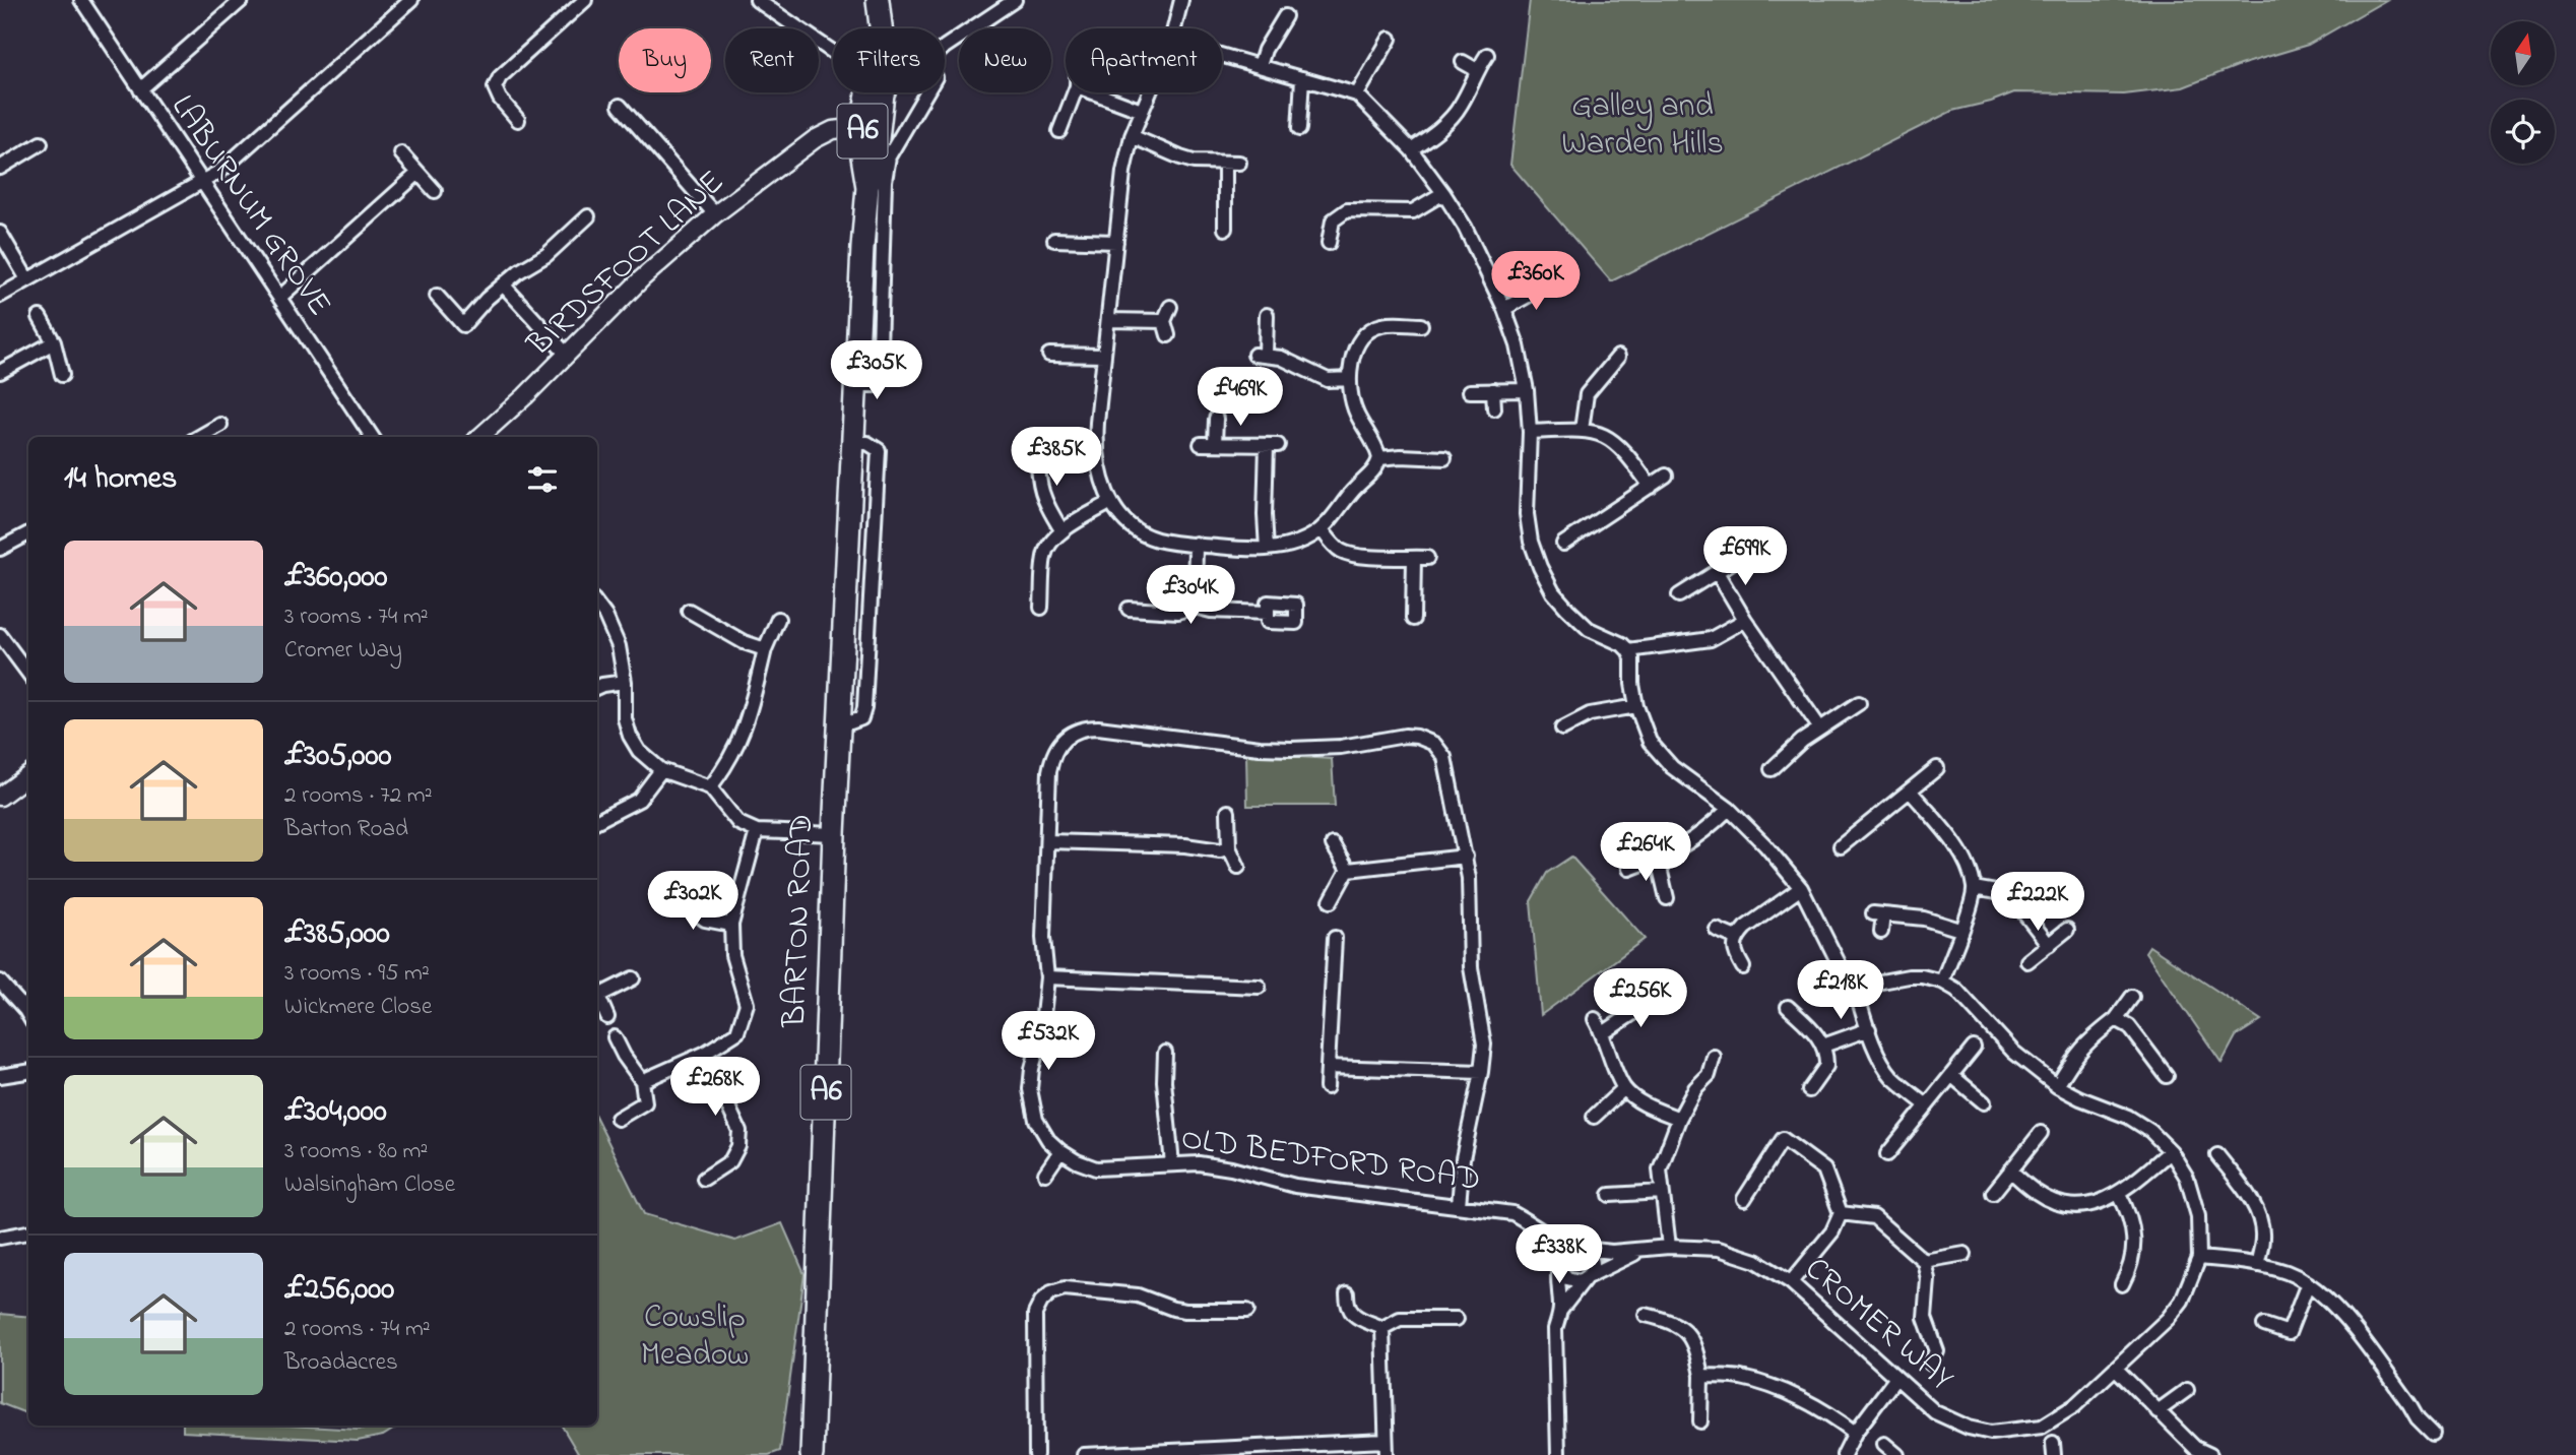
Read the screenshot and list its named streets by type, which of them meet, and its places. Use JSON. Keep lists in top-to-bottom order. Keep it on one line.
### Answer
{"streets":{"highway":["A6","BARTON ROAD"],"street":["LABURNUM GROVE","BIRDSFOOT LANE","OLD BEDFORD ROAD","CROMER WAY"]},"crossings":[["BIRDSFOOT LANE","BARTON ROAD"],["OLD BEDFORD ROAD","CROMER WAY"]],"parks":["Galley and Warden Hills","Cowslip Meadow"],"north":"top","page":{"chip":["Buy","Rent","Filters","New","Apartment"],"price":["£360K","£305K","£469K","£385K","£699K","£304K","£264K","£302K","£222K","£218K","£256K","£532K","£268K","£338K"],"heading":"14 homes","list":[{"name":"£360,000","note":"3 rooms · 74 m² · Cromer Way"},{"name":"£305,000","note":"2 rooms · 72 m² · Barton Road"},{"name":"£385,000","note":"3 rooms · 95 m² · Wickmere Close"},{"name":"£304,000","note":"3 rooms · 80 m² · Walsingham Close"},{"name":"£256,000","note":"2 rooms · 74 m² · Broadacres"}]}}
